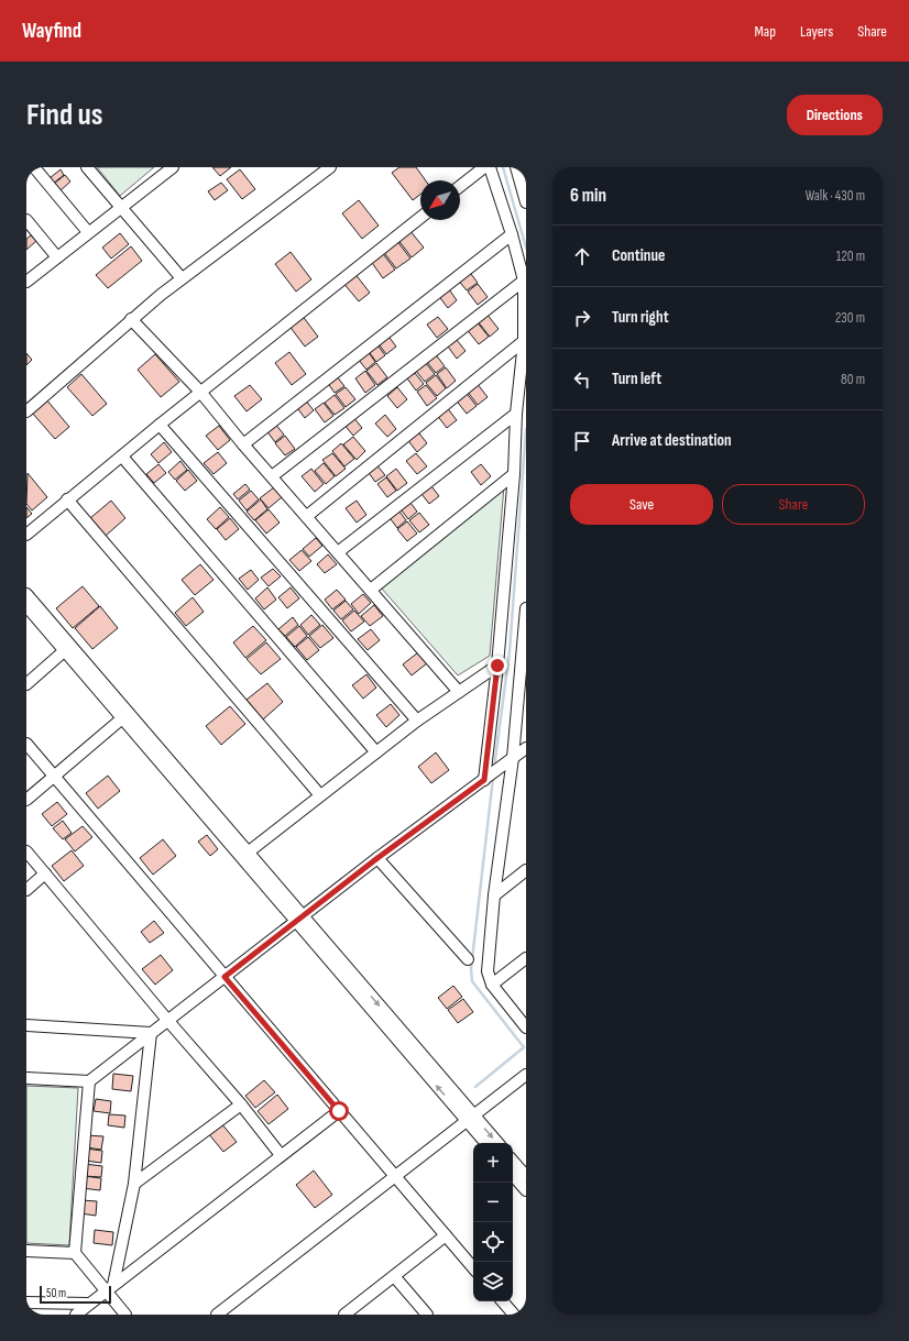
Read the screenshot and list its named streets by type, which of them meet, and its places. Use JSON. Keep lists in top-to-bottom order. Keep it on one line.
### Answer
{"scale_bar":"50 m","north":"bottom left","page":{"header":"Wayfind","nav":["Map","Layers","Share"],"buttons":["Directions",["Save","Share"]],"title":"Find us","heading":["6 min","Walk · 430 m"],"list":[["Continue","120 m"],["Turn right","230 m"],["Turn left","80 m"],"Arrive at destination"],"map_buttons":["+","−"],"scale":"50 m"}}
